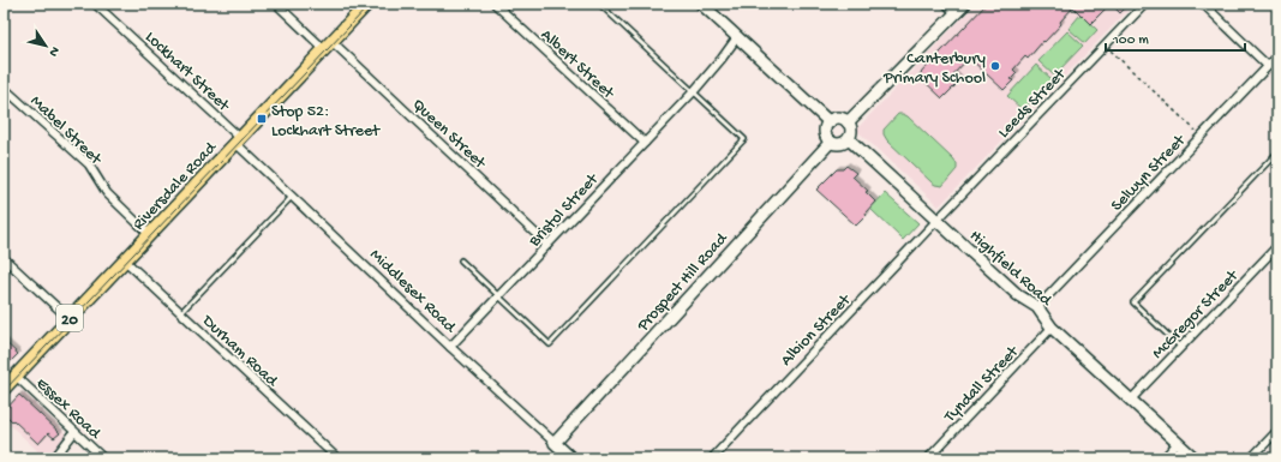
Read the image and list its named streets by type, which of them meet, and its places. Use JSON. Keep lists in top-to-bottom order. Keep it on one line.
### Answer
{"streets":{"main road":["Riversdale Road","Highfield Road","Prospect Hill Road","Middlesex Road","20"],"street":["Albert Street","Lockhart Street","Leeds Street","Mabel Street","Queen Street","Selwyn Street","Bristol Street","McGregor Street","Albion Street","Durham Road","Tyndall Street","Essex Road"]},"crossings":[["Albert Street","Bristol Street"],["Lockhart Street","Riversdale Road"],["Lockhart Street","Middlesex Road"],["Leeds Street","Highfield Road"],["Leeds Street","Albion Street"],["Mabel Street","Riversdale Road"],["Queen Street","Riversdale Road"],["Queen Street","Bristol Street"],["Selwyn Street","Highfield Road"],["Riversdale Road","Middlesex Road"],["Riversdale Road","Durham Road"],["Riversdale Road","Essex Road"],["Bristol Street","Middlesex Road"],["Highfield Road","Prospect Hill Road"],["Highfield Road","McGregor Street"],["Highfield Road","Albion Street"],["Highfield Road","Tyndall Street"],["Prospect Hill Road","Middlesex Road"]],"places":{"other":["Canterbury Primary School"],"transit":["Stop 52: Lockhart Street"]},"scale_bar":"100 m","north":"bottom right"}
